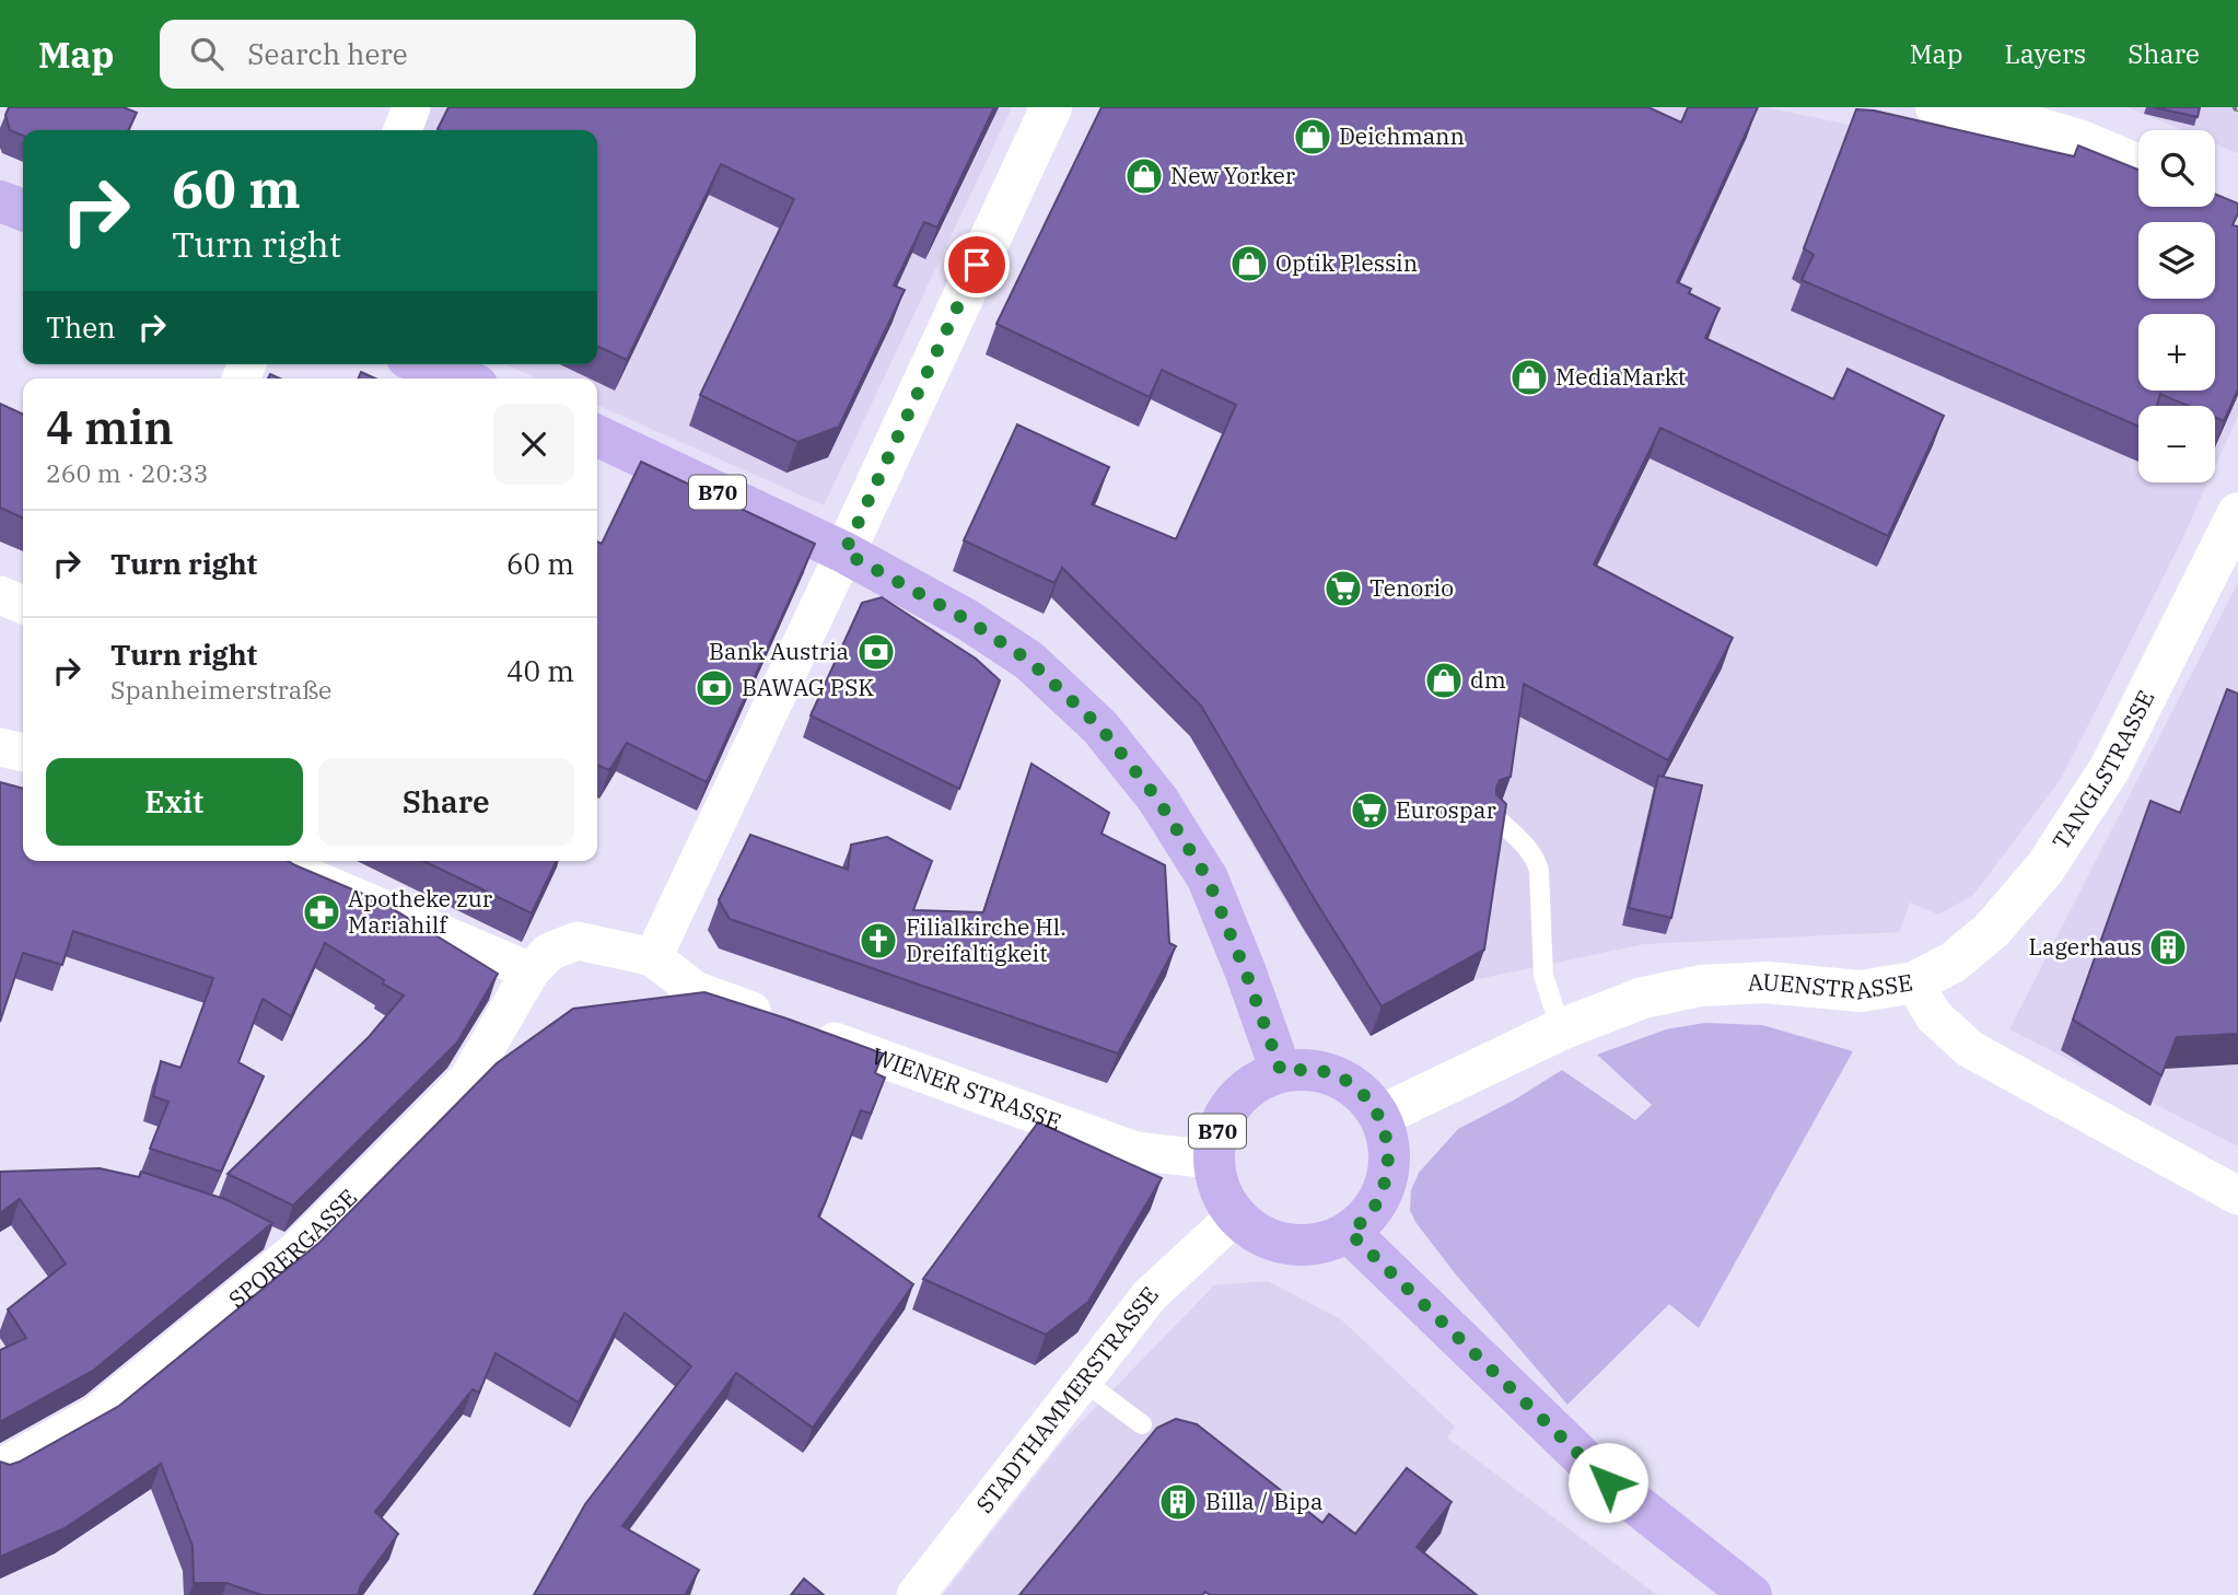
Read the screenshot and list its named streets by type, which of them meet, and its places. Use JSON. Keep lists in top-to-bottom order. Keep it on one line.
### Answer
{"streets":{"main road":["B70"],"street":["TANGLSTRASSE","AUENSTRASSE","WIENER STRASSE","SPORERGASSE","STADTHAMMERSTRASSE"]},"crossings":[["B70","AUENSTRASSE"],["B70","WIENER STRASSE"],["B70","STADTHAMMERSTRASSE"],["TANGLSTRASSE","AUENSTRASSE"],["AUENSTRASSE","WIENER STRASSE"],["AUENSTRASSE","STADTHAMMERSTRASSE"],["WIENER STRASSE","SPORERGASSE"],["WIENER STRASSE","STADTHAMMERSTRASSE"]],"places":{"shop":["Deichmann","New Yorker","Optik Plessin","MediaMarkt","dm"],"supermarket":["Tenorio","Eurospar"],"bank":["Bank Austria","BAWAG PSK"],"pharmacy":["Apotheke zur Mariahilf"],"church":["Filialkirche Hl. Dreifaltigkeit"],"building":["Lagerhaus","Billa / Bipa"]},"page":{"header":"Map","search":"Search here","nav":["Map","Layers","Share"],"map_buttons":["+","−"],"turn":["60 m","Turn right"],"then":"Then","heading":["4 min","260 m · 20:33"],"list":[{"name":"Turn right","value":"60 m"},{"name":"Turn right","note":"Spanheimerstraße","value":"40 m"}],"buttons":["Exit","Share"]}}
